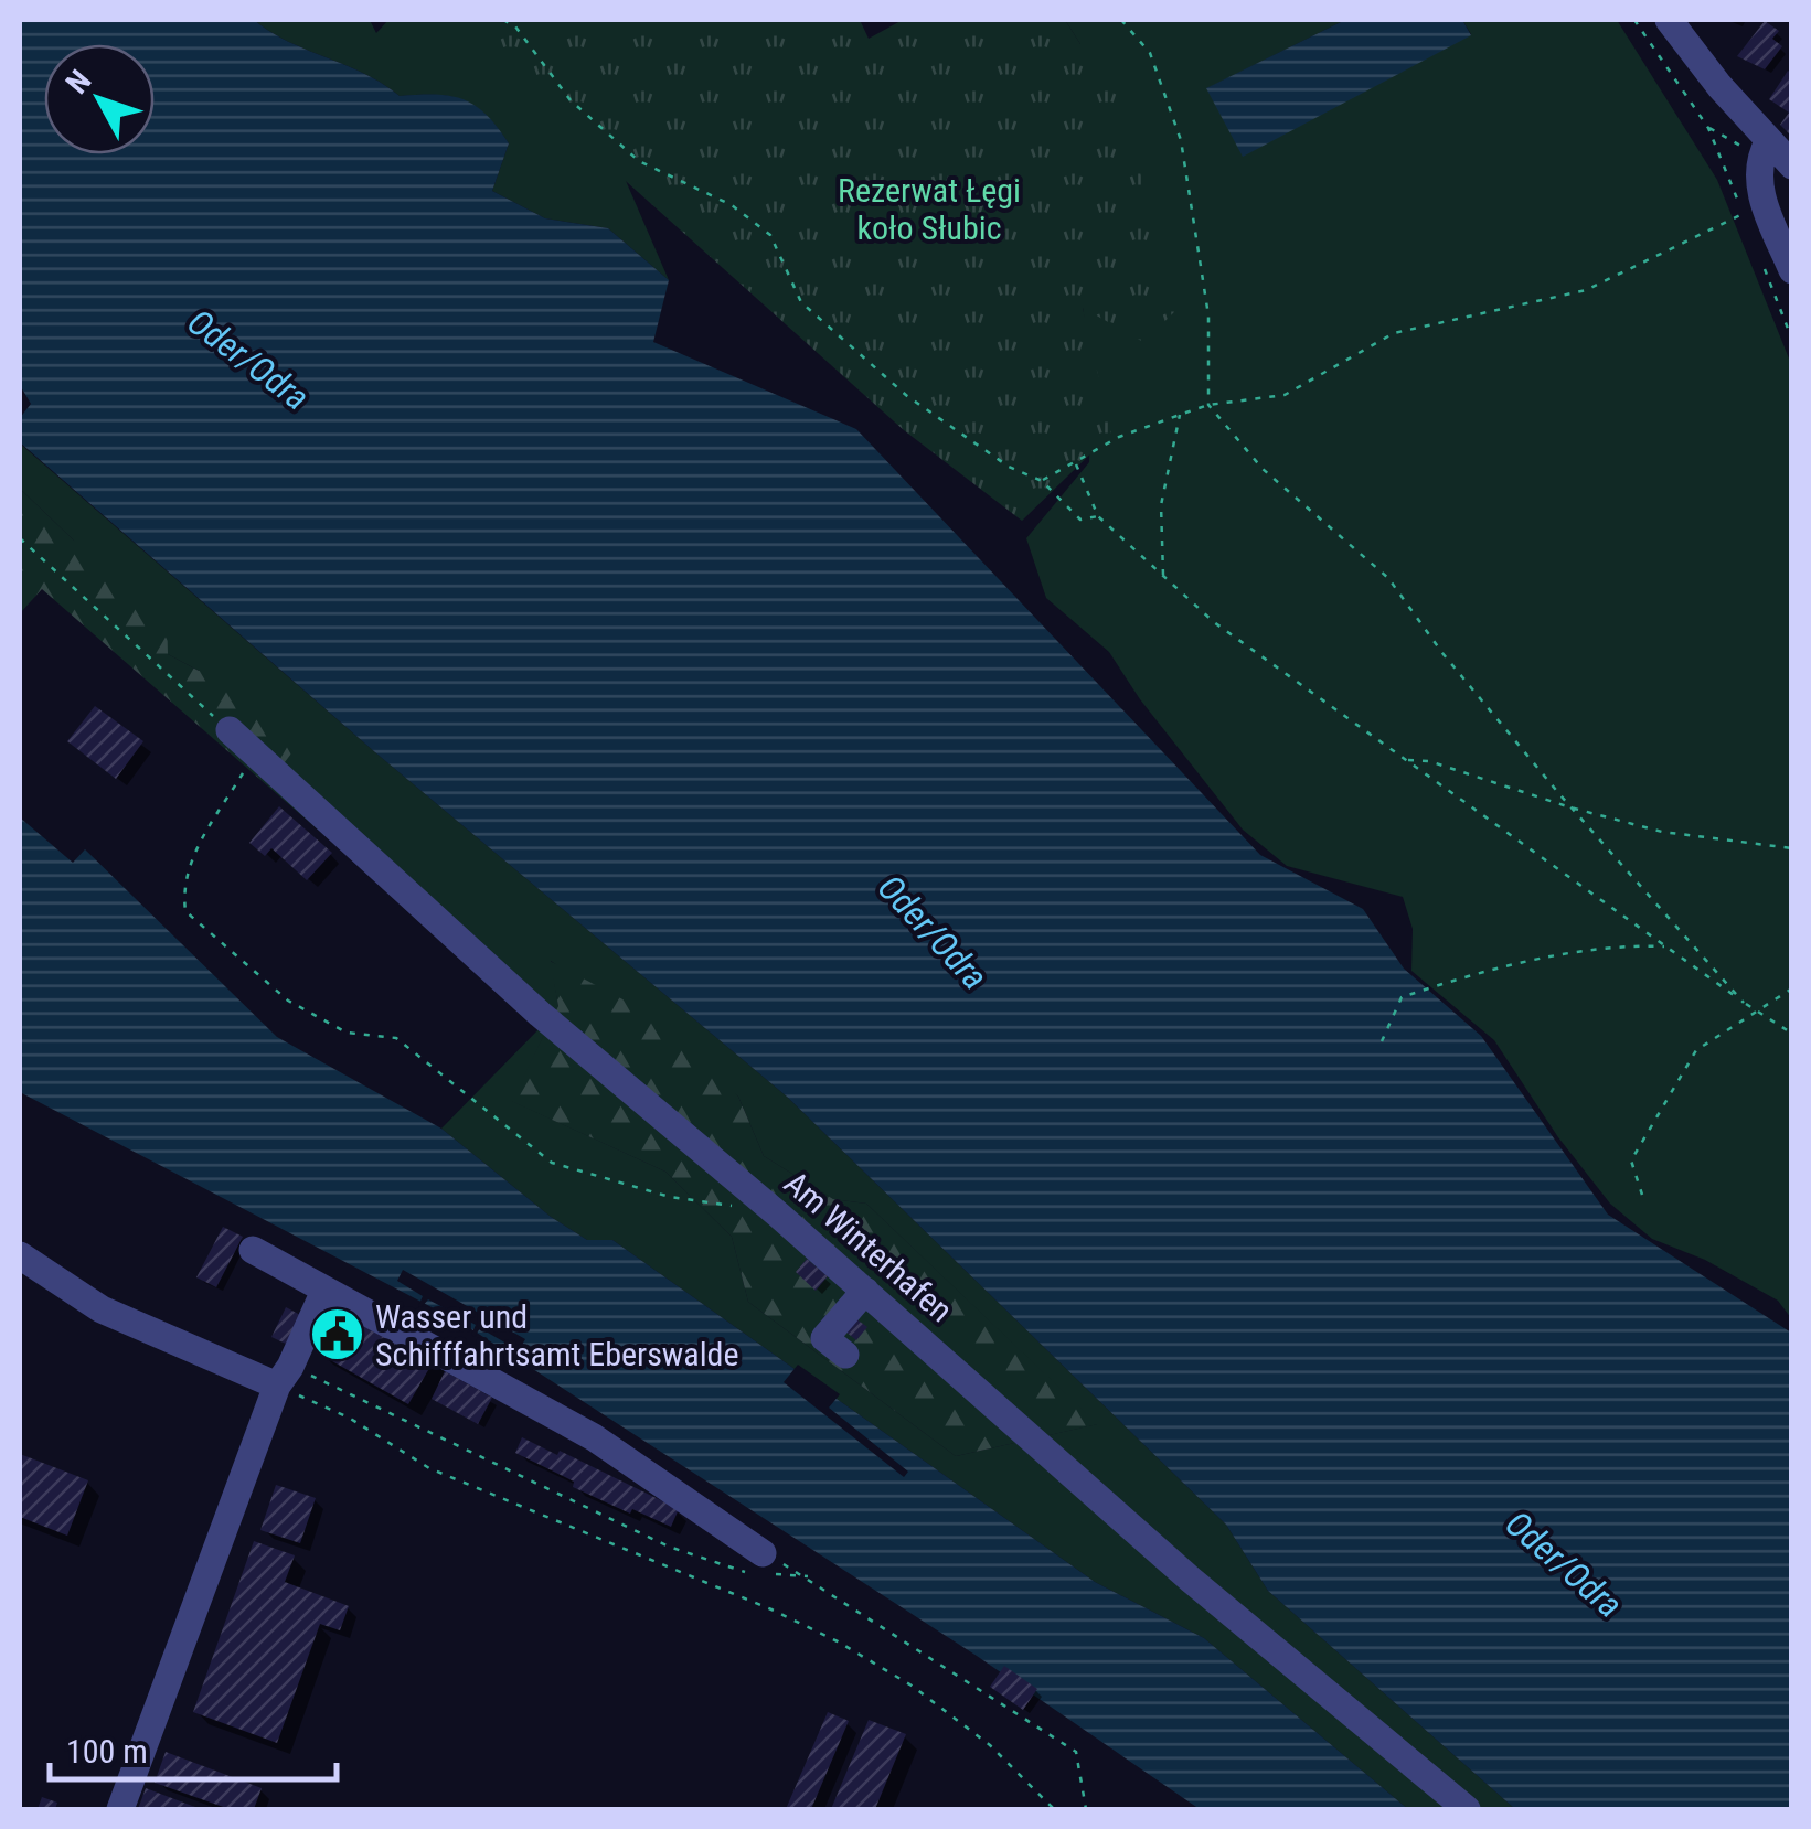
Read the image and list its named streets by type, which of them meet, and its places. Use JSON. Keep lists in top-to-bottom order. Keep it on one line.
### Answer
{"streets":{"street":["Am Winterhafen"]},"water":["Oder/Odra"],"parks":["Rezerwat Łęgi koło Słubic"],"places":{"public building":["Wasser und Schifffahrtsamt Eberswalde"]},"scale_bar":"100 m","north":"top left"}
